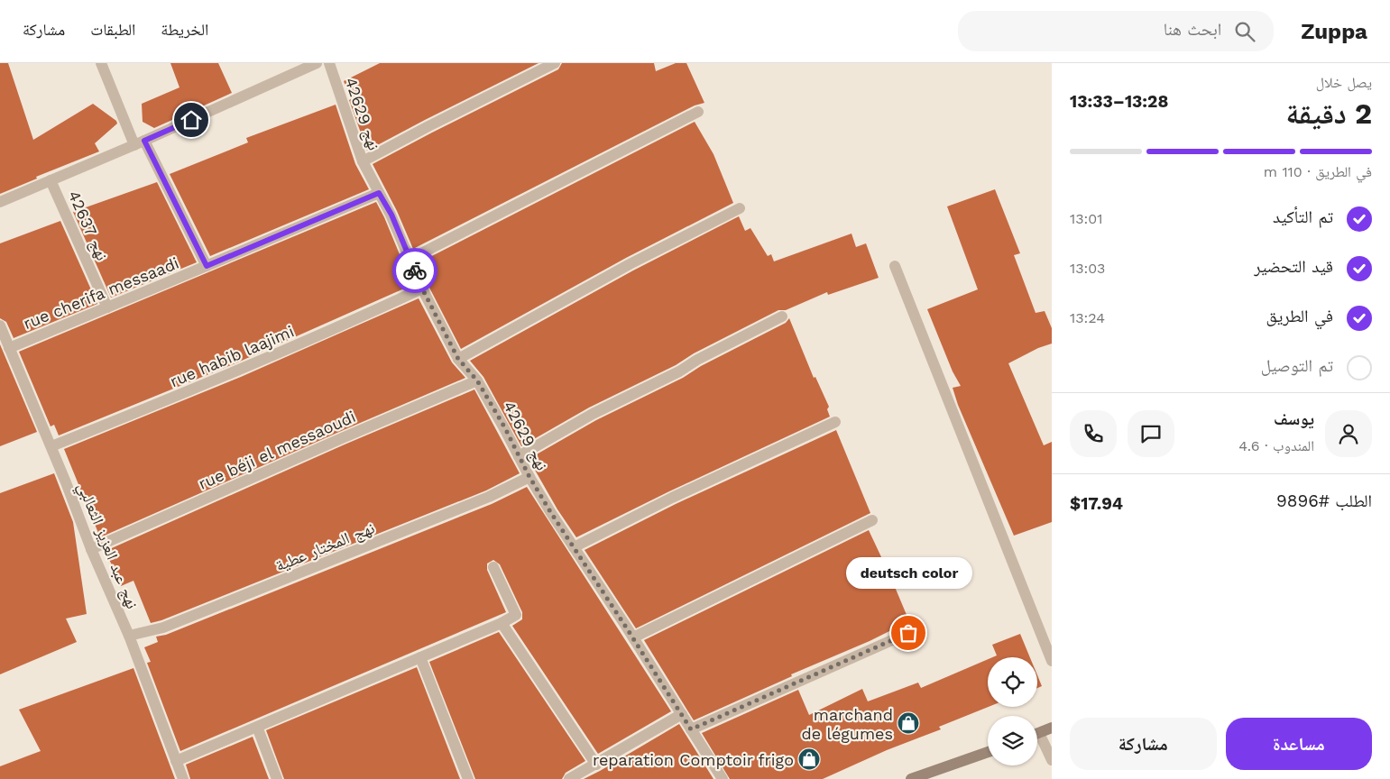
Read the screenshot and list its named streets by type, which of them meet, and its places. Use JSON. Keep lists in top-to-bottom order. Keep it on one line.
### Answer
{"streets":{"street":["نهج 42629","نهج 42637","rue cherifa messaadi","rue habib laajimi","rue béji el messaoudi","نهج عبد العزيز الثعالبي","نهج المختار عطية"]},"crossings":[["نهج 42629","rue cherifa messaadi"],["نهج 42629","rue habib laajimi"],["نهج 42629","rue béji el messaoudi"],["نهج 42629","نهج المختار عطية"],["نهج 42637","rue cherifa messaadi"],["rue cherifa messaadi","نهج عبد العزيز الثعالبي"],["rue habib laajimi","نهج عبد العزيز الثعالبي"],["rue béji el messaoudi","نهج عبد العزيز الثعالبي"],["نهج عبد العزيز الثعالبي","نهج المختار عطية"]],"places":{"other":["deutsch color"],"shop":["marchand de légumes","reparation Comptoir frigo"]},"page":{"header":"Zuppa","search":"ابحث هنا","nav":["الخريطة","الطبقات","مشاركة"],"heading":["2 دقيقة","يصل خلال","13:28–13:33"],"panel":["يوسف","المندوب · 4.6","الطلب #9896","$17.94"],"bar":"في الطريق · 110 m","list":[["تم التأكيد","13:01"],["قيد التحضير","13:03"],["في الطريق","13:24"],"تم التوصيل"],"bubble":"deutsch color","buttons":["مساعدة","مشاركة"]}}
